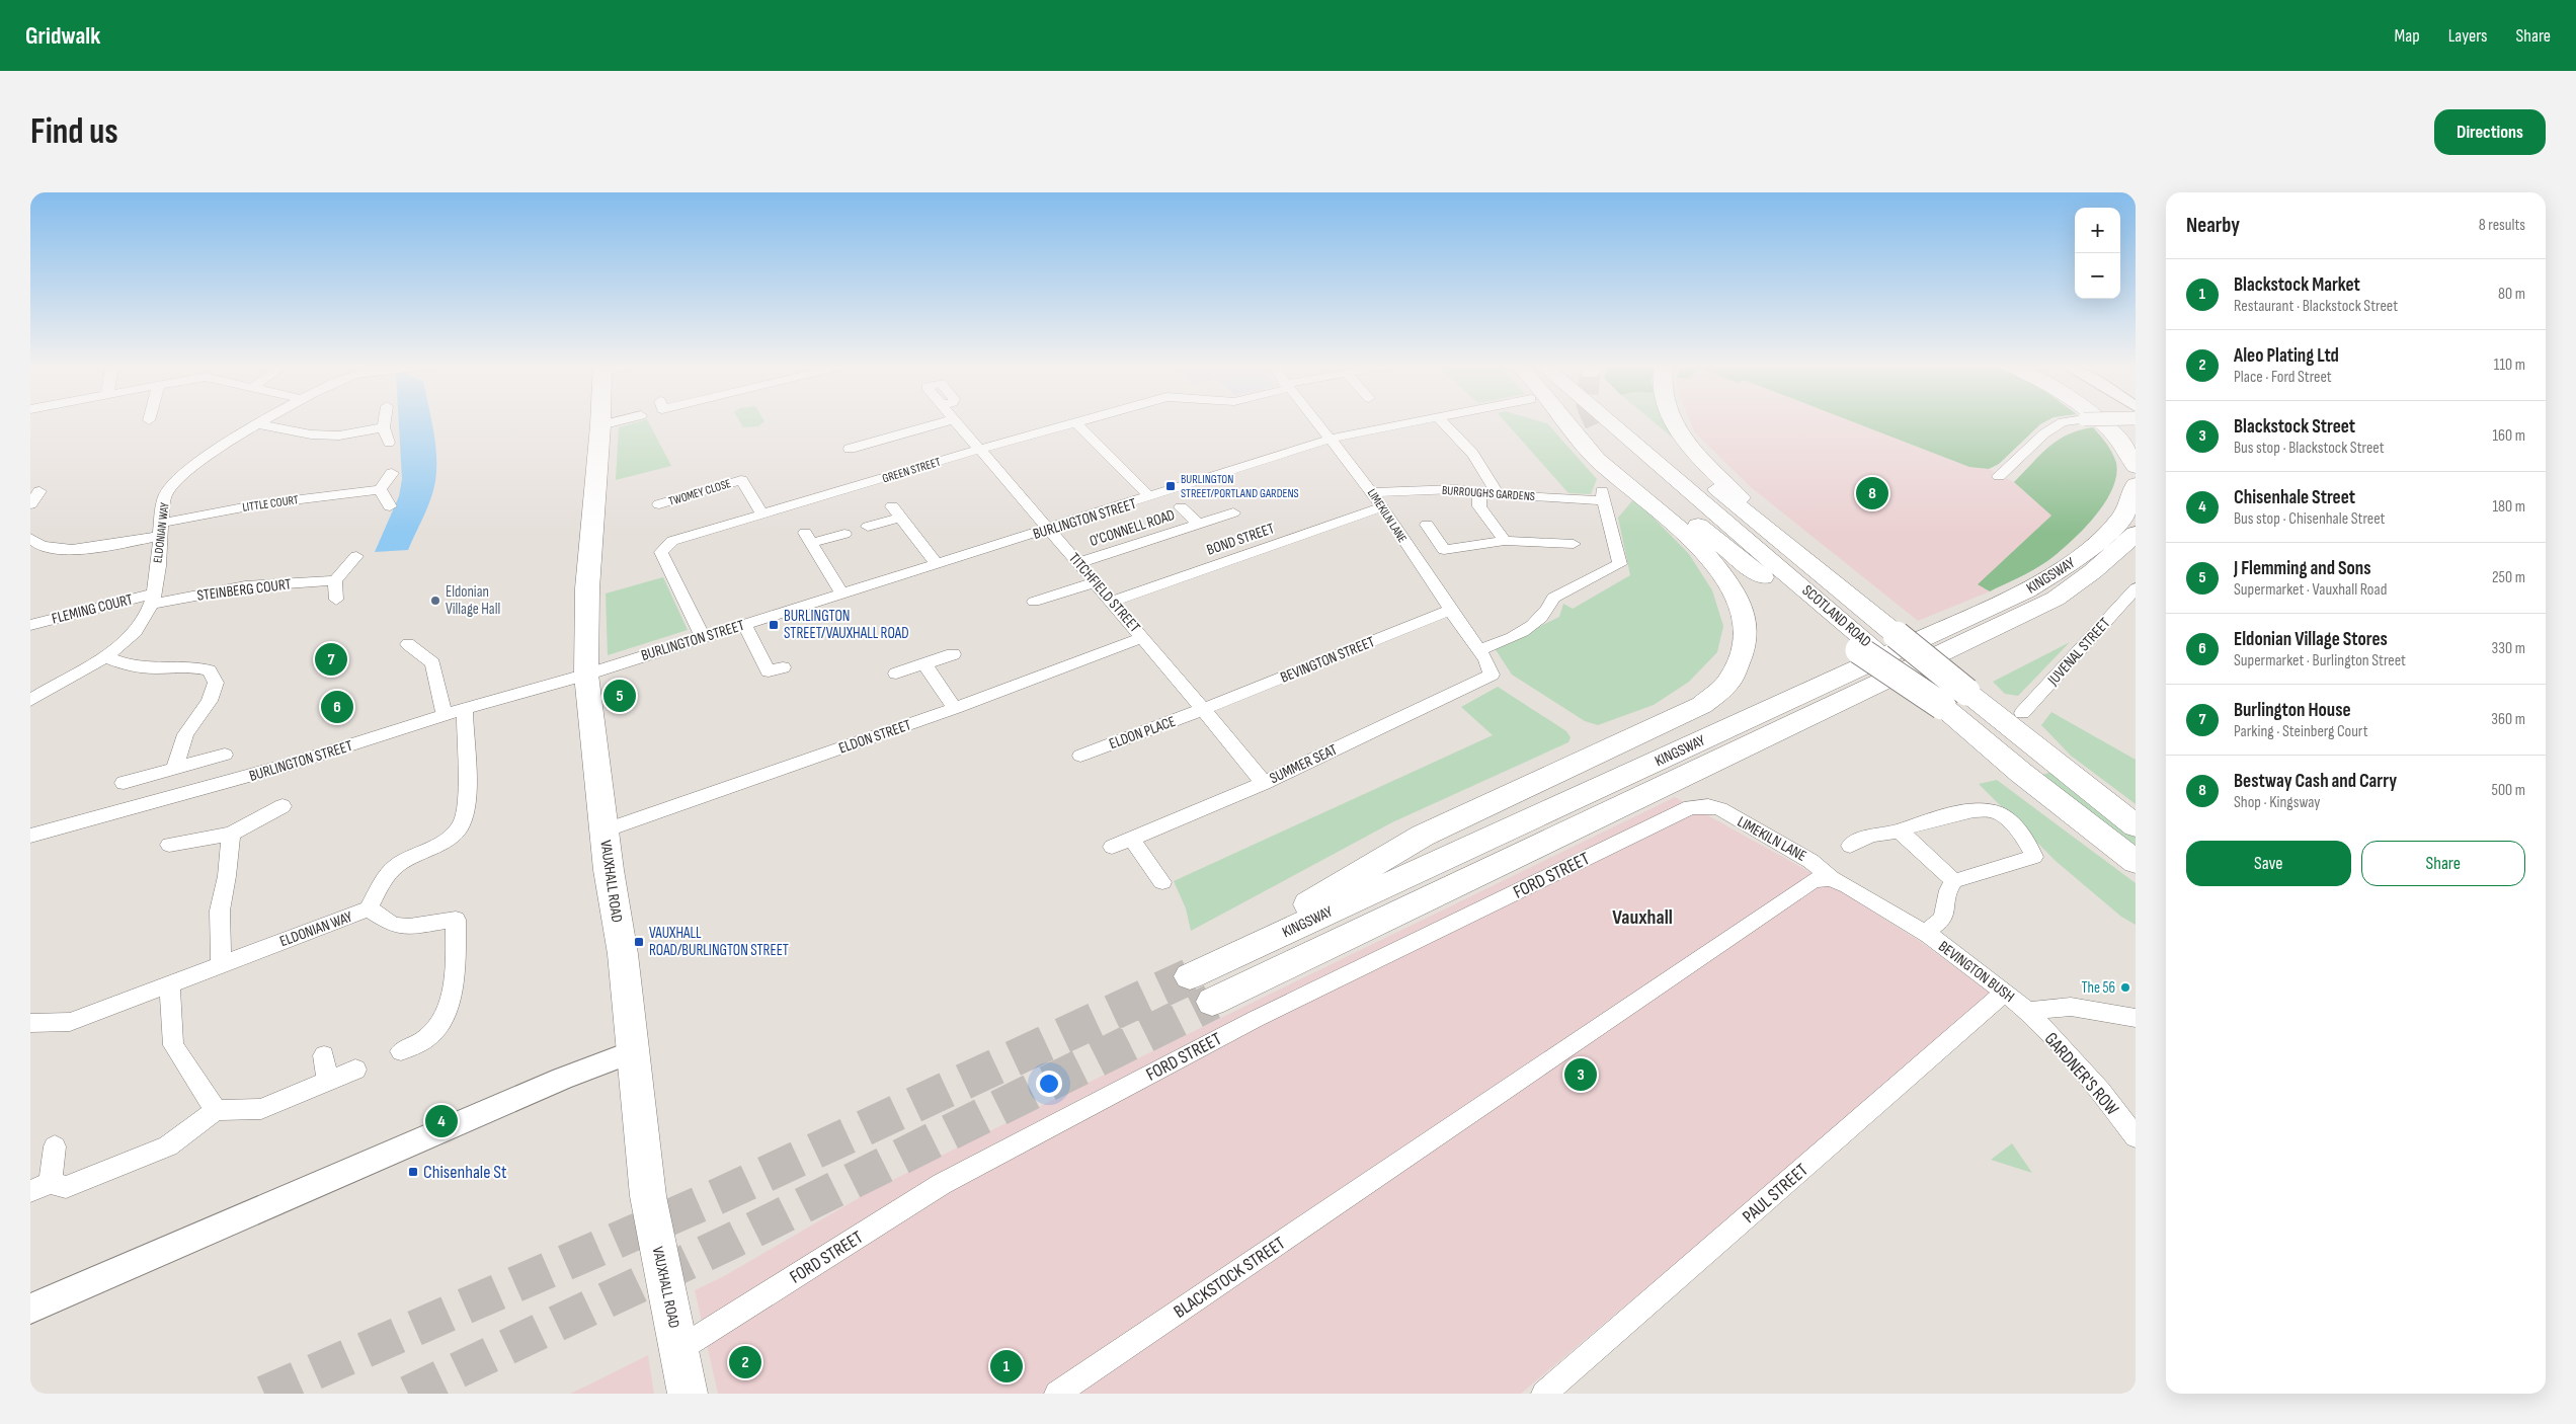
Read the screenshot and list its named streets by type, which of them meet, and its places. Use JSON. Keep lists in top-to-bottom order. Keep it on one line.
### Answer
{"streets":{"main road":["KINGSWAY","SCOTLAND ROAD","VAUXHALL ROAD"],"street":["GREEN STREET","TWOMEY CLOSE","BURROUGHS GARDENS","LITTLE COURT","LIMEKILN LANE","BURLINGTON STREET","O'CONNELL ROAD","ELDONIAN WAY","BOND STREET","STEINBERG COURT","TITCHFIELD STREET","FLEMING COURT","JUVENAL STREET","BEVINGTON STREET","ELDON PLACE","ELDON STREET","SUMMER SEAT","FORD STREET","BEVINGTON BUSH","GARDNER'S ROW","PAUL STREET","BLACKSTOCK STREET"]},"crossings":[["GREEN STREET","TWOMEY CLOSE"],["GREEN STREET","BURLINGTON STREET"],["GREEN STREET","TITCHFIELD STREET"],["BURROUGHS GARDENS","LIMEKILN LANE"],["LITTLE COURT","ELDONIAN WAY"],["LIMEKILN LANE","BURLINGTON STREET"],["LIMEKILN LANE","BOND STREET"],["LIMEKILN LANE","BEVINGTON STREET"],["LIMEKILN LANE","SUMMER SEAT"],["LIMEKILN LANE","FORD STREET"],["LIMEKILN LANE","BEVINGTON BUSH"],["LIMEKILN LANE","BLACKSTOCK STREET"],["BURLINGTON STREET","ELDONIAN WAY"],["BURLINGTON STREET","TITCHFIELD STREET"],["BURLINGTON STREET","VAUXHALL ROAD"],["O'CONNELL ROAD","TITCHFIELD STREET"],["ELDONIAN WAY","STEINBERG COURT"],["ELDONIAN WAY","FLEMING COURT"],["BOND STREET","TITCHFIELD STREET"],["STEINBERG COURT","FLEMING COURT"],["TITCHFIELD STREET","BEVINGTON STREET"],["TITCHFIELD STREET","ELDON PLACE"],["TITCHFIELD STREET","ELDON STREET"],["TITCHFIELD STREET","SUMMER SEAT"],["BEVINGTON STREET","ELDON PLACE"],["ELDON STREET","VAUXHALL ROAD"],["FORD STREET","VAUXHALL ROAD"],["BEVINGTON BUSH","GARDNER'S ROW"],["BEVINGTON BUSH","PAUL STREET"],["BEVINGTON BUSH","BLACKSTOCK STREET"]],"districts":["Vauxhall"],"places":{"transit":["BURLINGTON STREET/PORTLAND GARDENS","BURLINGTON STREET/VAUXHALL ROAD","VAUXHALL ROAD/BURLINGTON STREET","Chisenhale St"],"other":["Eldonian Village Hall","The 56"]},"page":{"header":"Gridwalk","nav":["Map","Layers","Share"],"buttons":["Directions",["Save","Share"]],"title":"Find us","heading":["Nearby","8 results"],"map_buttons":["+","−"],"list":[{"mark":"1","name":"Blackstock Market","note":"Restaurant · Blackstock Street","value":"80 m"},{"mark":"2","name":"Aleo Plating Ltd","note":"Place · Ford Street","value":"110 m"},{"mark":"3","name":"Blackstock Street","note":"Bus stop · Blackstock Street","value":"160 m"},{"mark":"4","name":"Chisenhale Street","note":"Bus stop · Chisenhale Street","value":"180 m"},{"mark":"5","name":"J Flemming and Sons","note":"Supermarket · Vauxhall Road","value":"250 m"},{"mark":"6","name":"Eldonian Village Stores","note":"Supermarket · Burlington Street","value":"330 m"},{"mark":"7","name":"Burlington House","note":"Parking · Steinberg Court","value":"360 m"},{"mark":"8","name":"Bestway Cash and Carry","note":"Shop · Kingsway","value":"500 m"}],"pins":["8","7","5","6","3","4","2","1"]}}
